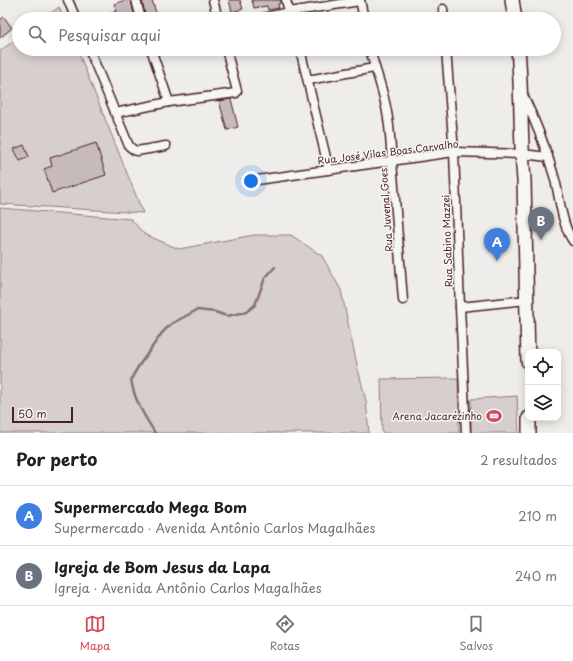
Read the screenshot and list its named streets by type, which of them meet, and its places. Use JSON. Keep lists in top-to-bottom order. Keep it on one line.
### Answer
{"streets":{"street":["Rua José Vilas Boas Carvalho","Rua Juvenal Goes","Rua Sabino Mazzei"]},"crossings":[["Rua José Vilas Boas Carvalho","Rua Juvenal Goes"],["Rua José Vilas Boas Carvalho","Rua Sabino Mazzei"]],"places":{"sports":["Arena Jacarézinho"]},"scale_bar":"50 m","page":{"search":"Pesquisar aqui","pins":["B","A"],"scale":"50 m","heading":["Por perto","2 resultados"],"list":[{"mark":"A","name":"Supermercado Mega Bom","note":"Supermercado · Avenida Antônio Carlos Magalhães","value":"210 m"},{"mark":"B","name":"Igreja de Bom Jesus da Lapa","note":"Igreja · Avenida Antônio Carlos Magalhães","value":"240 m"}],"nav":["Mapa","Rotas","Salvos"]}}
